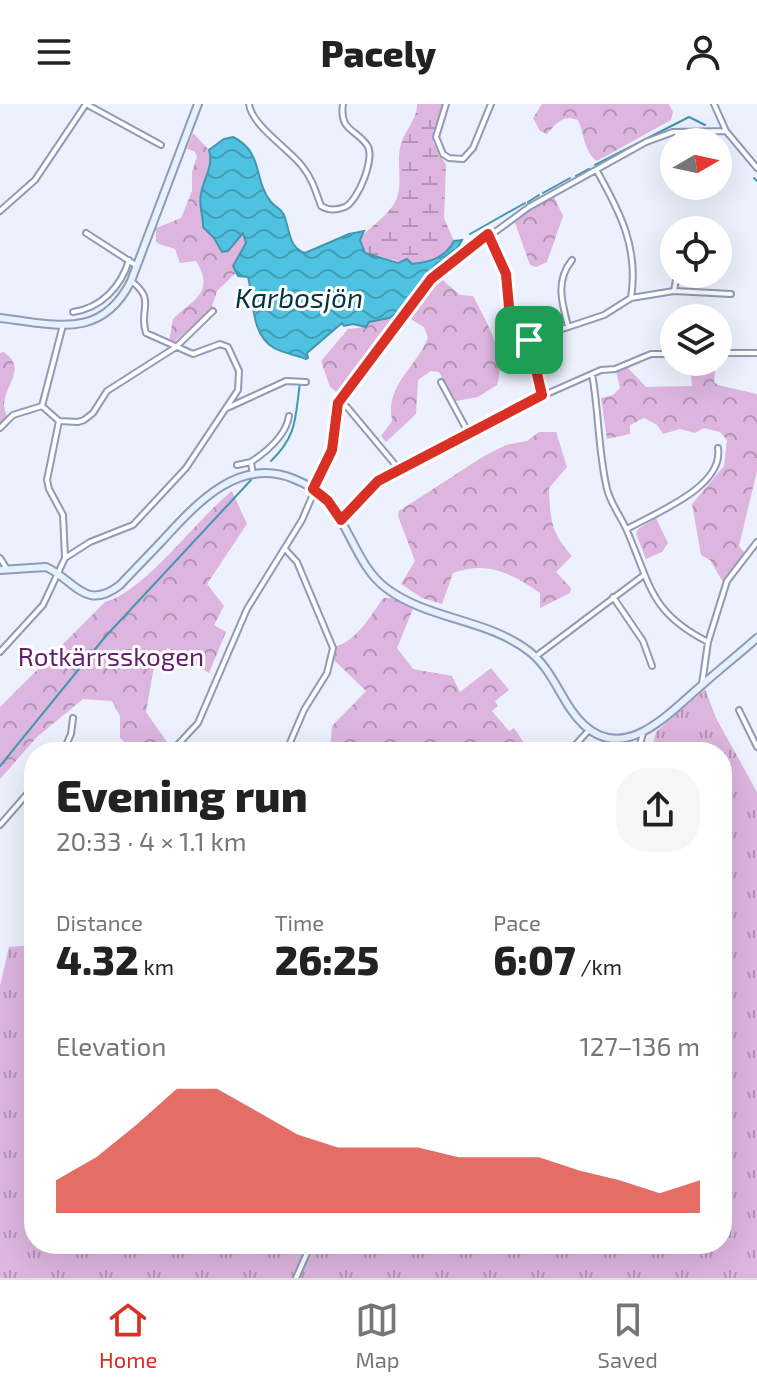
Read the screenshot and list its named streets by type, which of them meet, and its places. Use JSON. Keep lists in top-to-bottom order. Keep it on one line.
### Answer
{"water":["Karbosjön"],"parks":["Rotkärrsskogen"],"north":"right","page":{"header":"Pacely","heading":["Evening run","20:33 · 4 × 1.1 km"],"stats":[["Distance","4.32 km"],["Time","26:25"],["Pace","6:07 /km"]],"chart":["Elevation","127–136 m"],"tabs":["Home","Map","Saved"]}}
